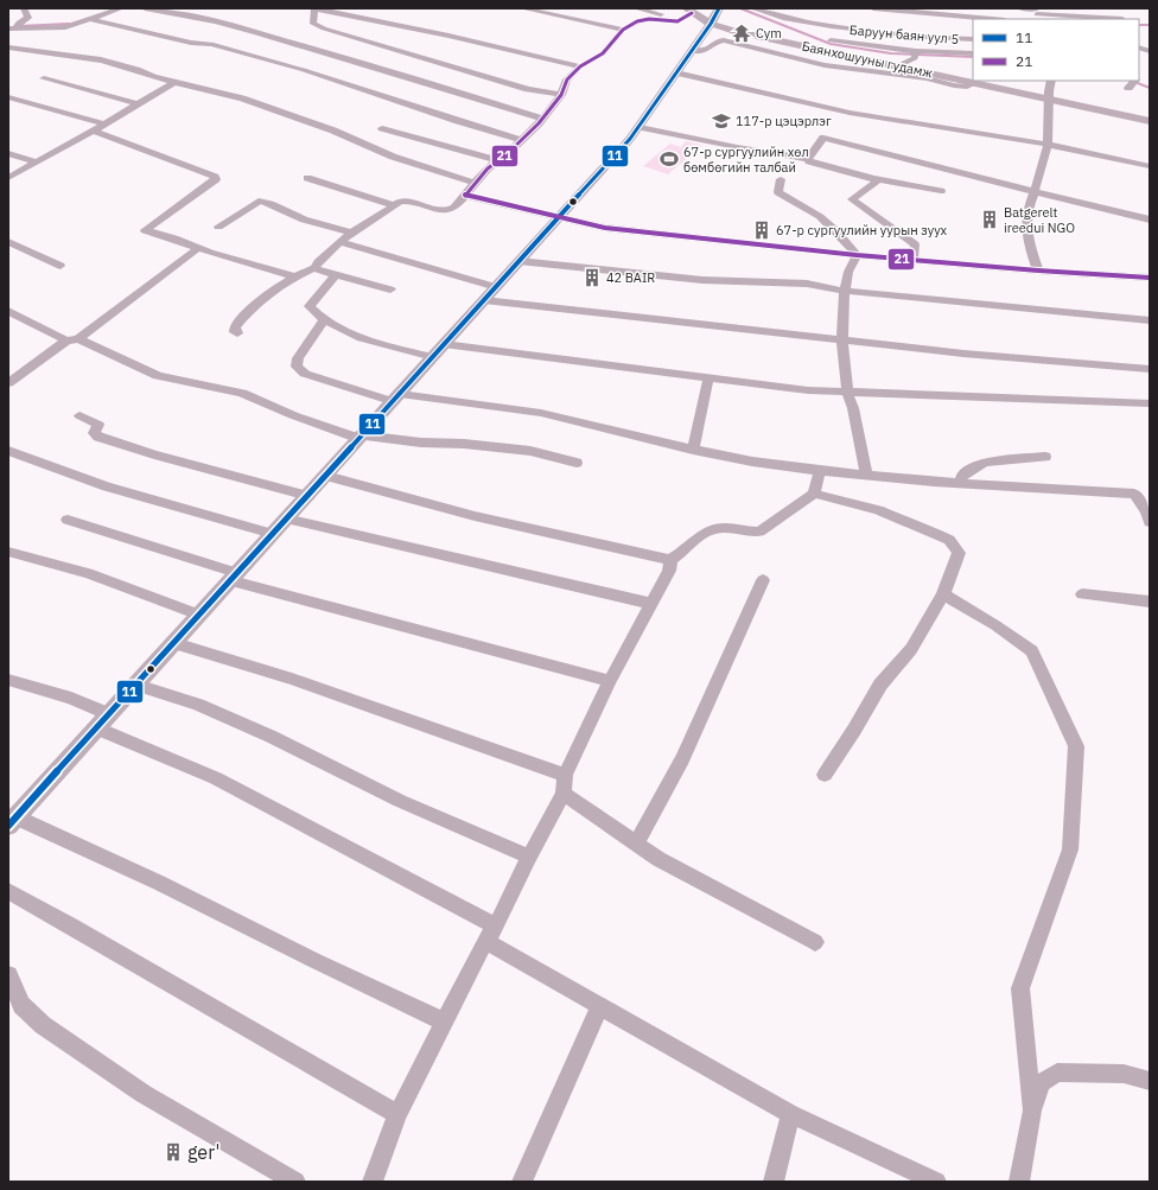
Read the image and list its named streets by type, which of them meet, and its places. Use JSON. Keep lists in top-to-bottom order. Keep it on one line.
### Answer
{"streets":{"main road":["Баянхошууны гудамж"],"street":["Баруун баян уул 5"]},"places":{"temple":["Cym"],"school or university":["117-р цэцэрлэг"],"sports":["67-р сургуулийн хөл бөмбөгийн талбай"],"building":["Batgerelt ireedui NGO","67-р сургуулийн уурын зуух","42 BAIR","ger'"]},"lines":["transit line 11","transit line 21"],"legend":["11","21"]}
